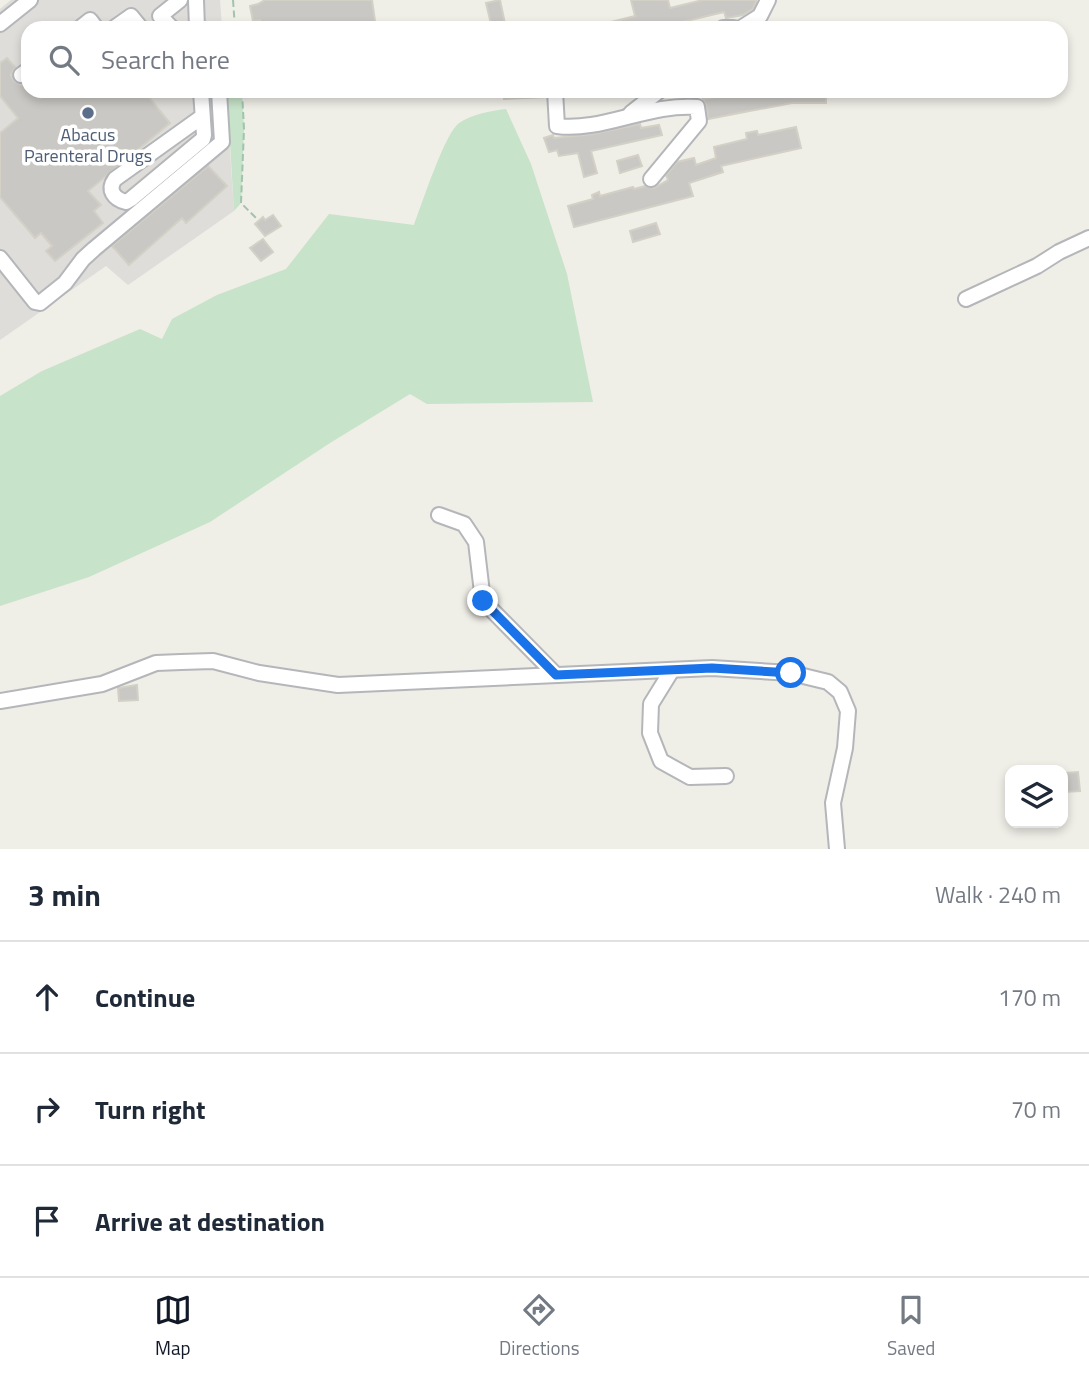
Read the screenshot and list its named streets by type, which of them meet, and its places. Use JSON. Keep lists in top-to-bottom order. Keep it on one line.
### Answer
{"places":["Abacus Parenteral Drugs"],"page":{"search":"Search here","heading":["3 min","Walk · 240 m"],"list":[["Continue","170 m"],["Turn right","70 m"],"Arrive at destination"],"nav":["Map","Directions","Saved"]}}
